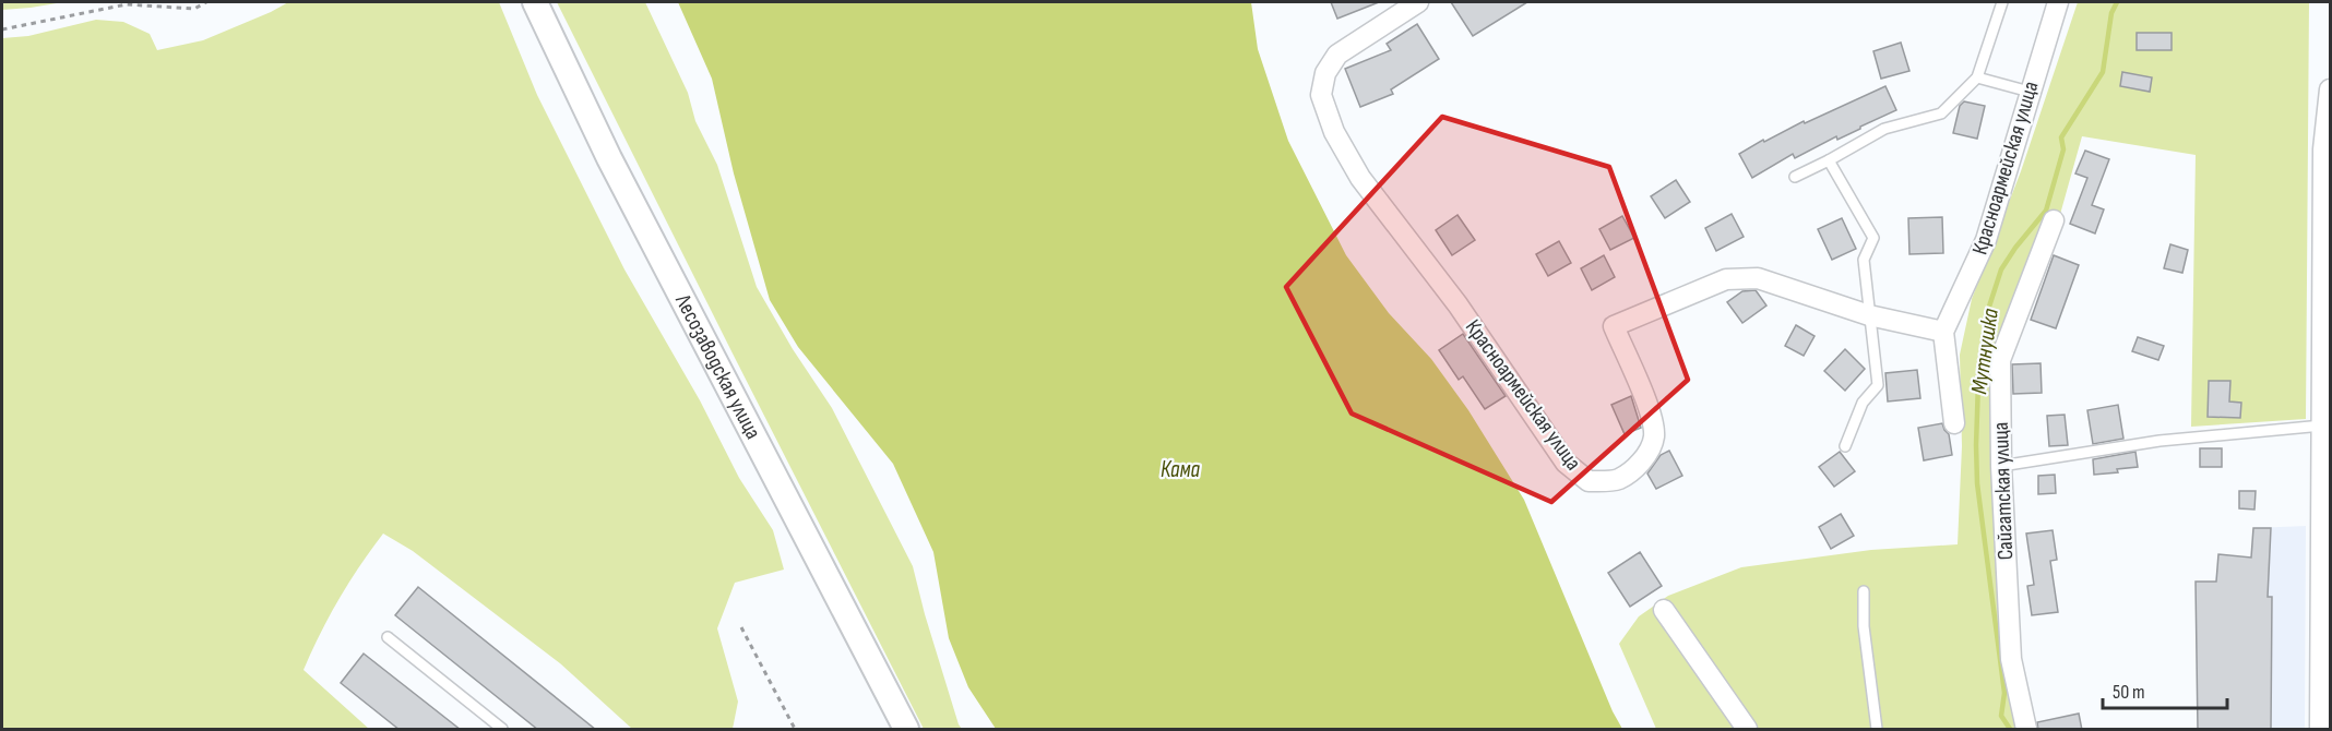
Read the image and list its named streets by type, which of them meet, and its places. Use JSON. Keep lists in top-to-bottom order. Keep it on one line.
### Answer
{"streets":{"street":["Красноармейская улица","Лесозаводская улица","Сайгатская улица"]},"water":["Мутнушка","Кама"],"scale_bar":"50 m"}
